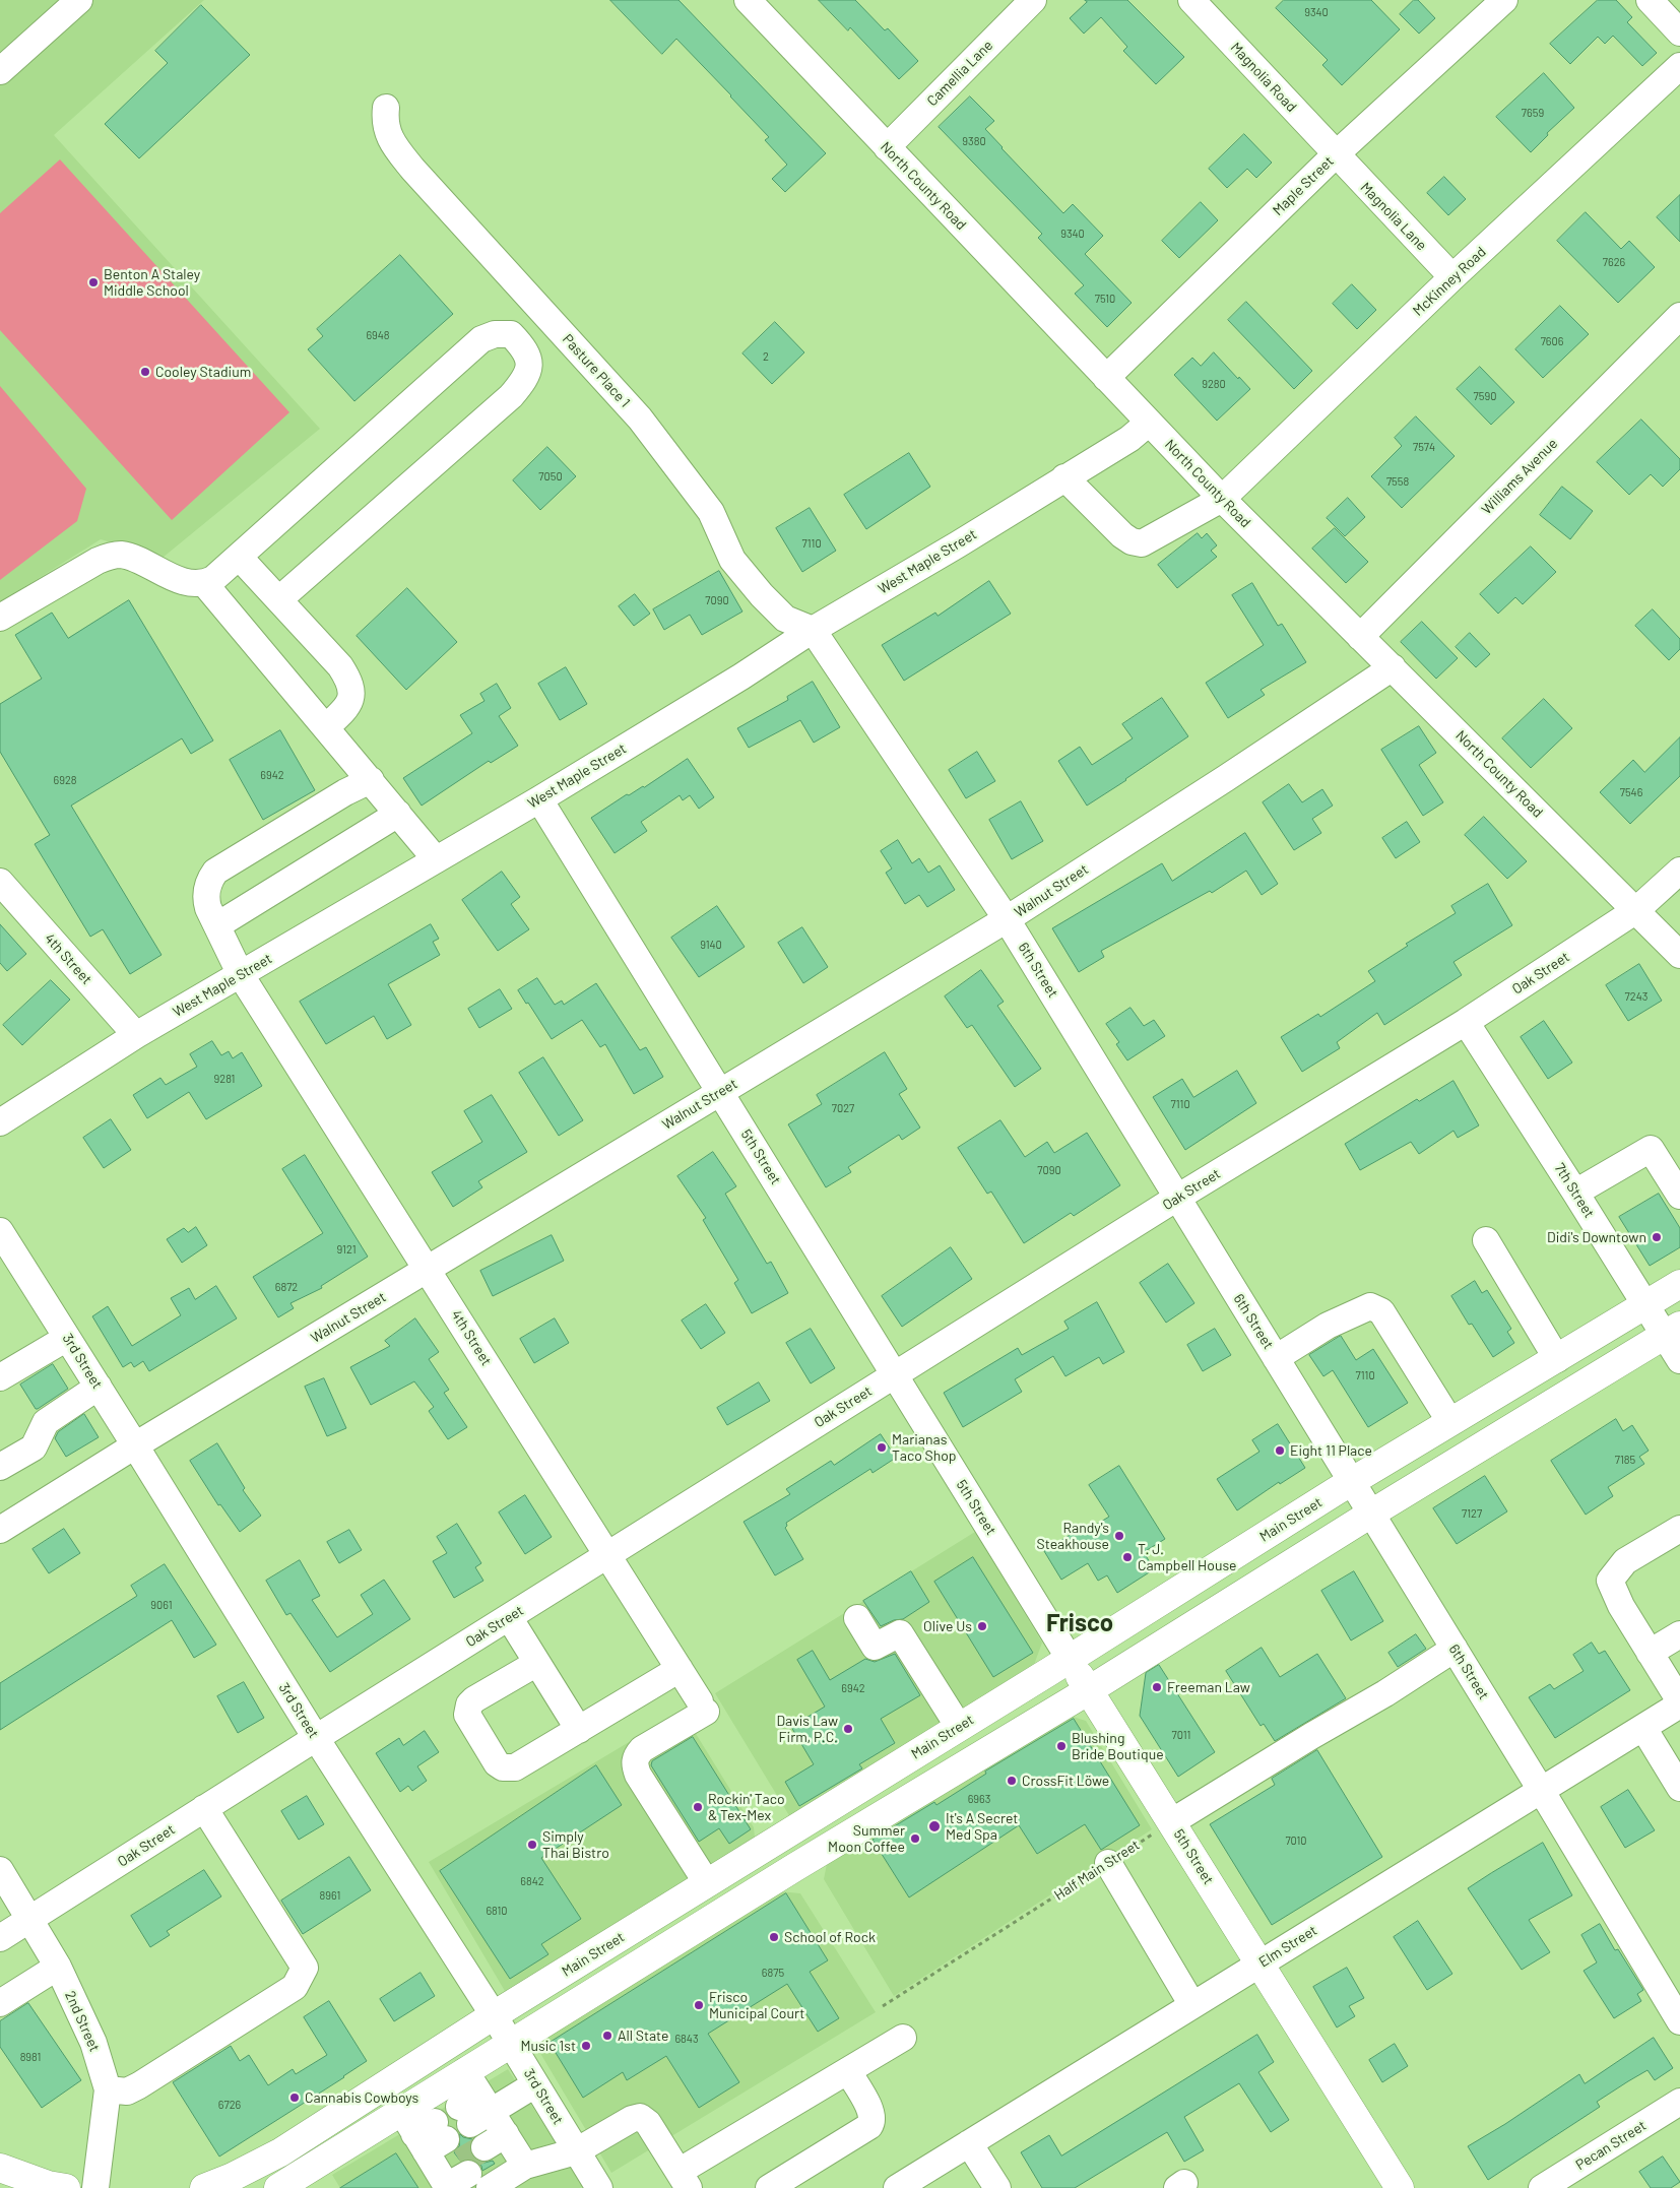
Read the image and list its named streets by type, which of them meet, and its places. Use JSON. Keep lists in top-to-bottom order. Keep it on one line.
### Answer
{"streets":{"main road":["5th Street","Main Street"],"street":["Camellia Lane","Magnolia Road","North County Road","Maple Street","Magnolia Lane","McKinney Road","Pasture Place 1","Williams Avenue","West Maple Street","Walnut Street","4th Street","6th Street","Oak Street","7th Street","3rd Street","Elm Street","2nd Street","Pecan Street"],"path":["Half Main Street"]},"crossings":[["Camellia Lane","North County Road"],["Magnolia Road","Maple Street"],["Magnolia Road","Magnolia Lane"],["North County Road","Maple Street"],["North County Road","McKinney Road"],["North County Road","Williams Avenue"],["North County Road","West Maple Street"],["North County Road","Walnut Street"],["North County Road","Oak Street"],["Maple Street","Magnolia Lane"],["Magnolia Lane","McKinney Road"],["McKinney Road","West Maple Street"],["Pasture Place 1","West Maple Street"],["Pasture Place 1","6th Street"],["West Maple Street","4th Street"],["West Maple Street","6th Street"],["West Maple Street","5th Street"],["Walnut Street","4th Street"],["Walnut Street","6th Street"],["Walnut Street","5th Street"],["Walnut Street","3rd Street"],["4th Street","Oak Street"],["4th Street","Main Street"],["6th Street","Oak Street"],["6th Street","Main Street"],["6th Street","Elm Street"],["Oak Street","5th Street"],["Oak Street","7th Street"],["Oak Street","3rd Street"],["Oak Street","2nd Street"],["5th Street","Main Street"],["5th Street","Half Main Street"],["5th Street","Elm Street"],["7th Street","Main Street"],["3rd Street","Main Street"]],"districts":["Frisco"],"places":["Benton A Staley Middle School","Cooley Stadium","Didi's Downtown","Marianas Taco Shop","Eight 11 Place","Randy's Steakhouse","T. J. Campbell House","Olive Us","Freeman Law","Davis Law Firm, P.C.","Blushing Bride Boutique","CrossFit Löwe","Rockin' Taco & Tex-Mex","It's A Secret Med Spa","Summer Moon Coffee","Simply Thai Bistro","School of Rock","Frisco Municipal Court","All State","Music 1st","Cannabis Cowboys"],"house_numbers":["9340","7659","9380","9340","7626","7510","6948","7606","2","9280","7590","7574","7050","7558","7110","7090","6942","6928","7546","9140","7243","9281","7110","7027","7090","9121","6872","7110","7185","7127","9061","6942","7011","6963","7010","6842","8961","6810","6875","6843","8981","6726"]}
